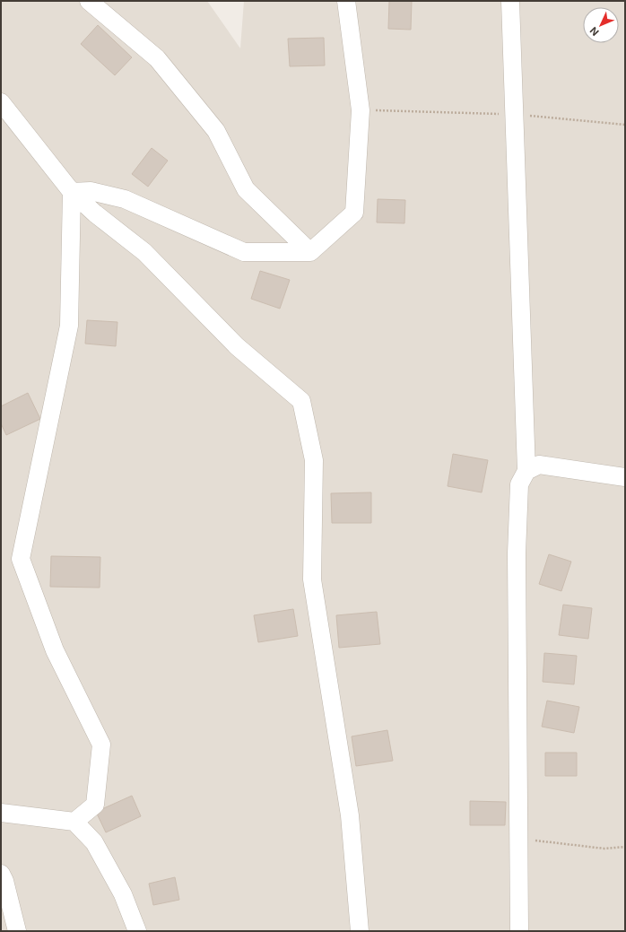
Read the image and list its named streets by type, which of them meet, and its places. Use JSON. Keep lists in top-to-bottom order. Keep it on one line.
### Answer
{"north":"bottom left"}
